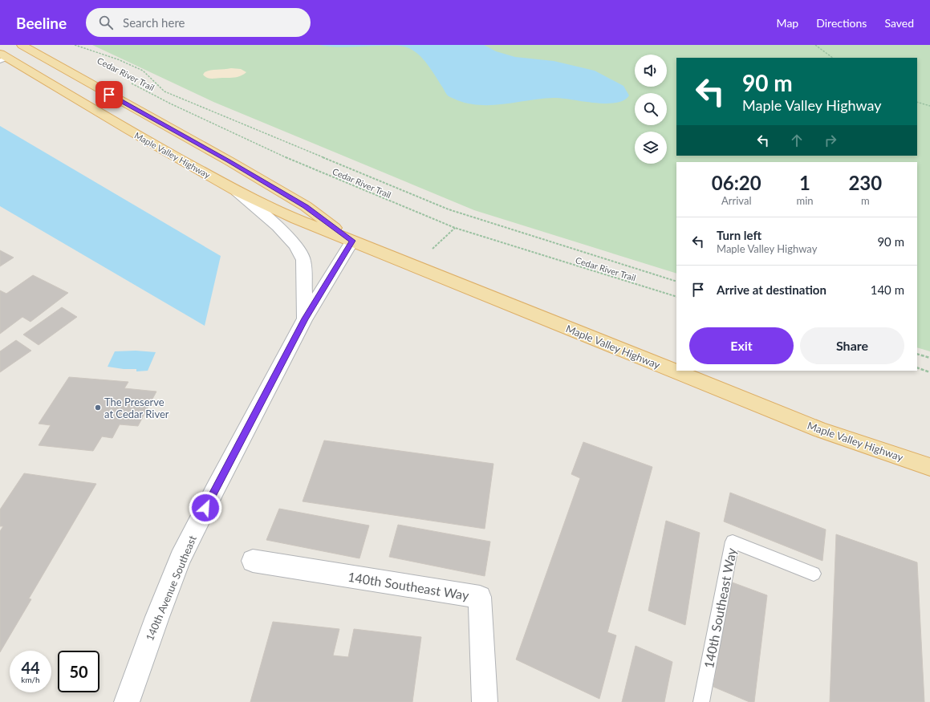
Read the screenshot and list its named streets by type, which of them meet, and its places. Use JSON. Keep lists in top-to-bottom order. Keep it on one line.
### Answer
{"streets":{"main road":["Maple Valley Highway","140th Southeast Way","140th Avenue Southeast"],"path":["Cedar River Trail"]},"crossings":[["Maple Valley Highway","140th Avenue Southeast"]],"places":["The Preserve at Cedar River"],"page":{"header":"Beeline","search":"Search here","nav":["Map","Directions","Saved"],"turn":["90 m","Maple Valley Highway"],"eta":["06:20","Arrival","1","min","230","m"],"list":[{"name":"Turn left","note":"Maple Valley Highway","value":"90 m"},{"name":"Arrive at destination","value":"140 m"}],"buttons":["Exit","Share"],"speed":"44 km/h","limit":"50"}}
